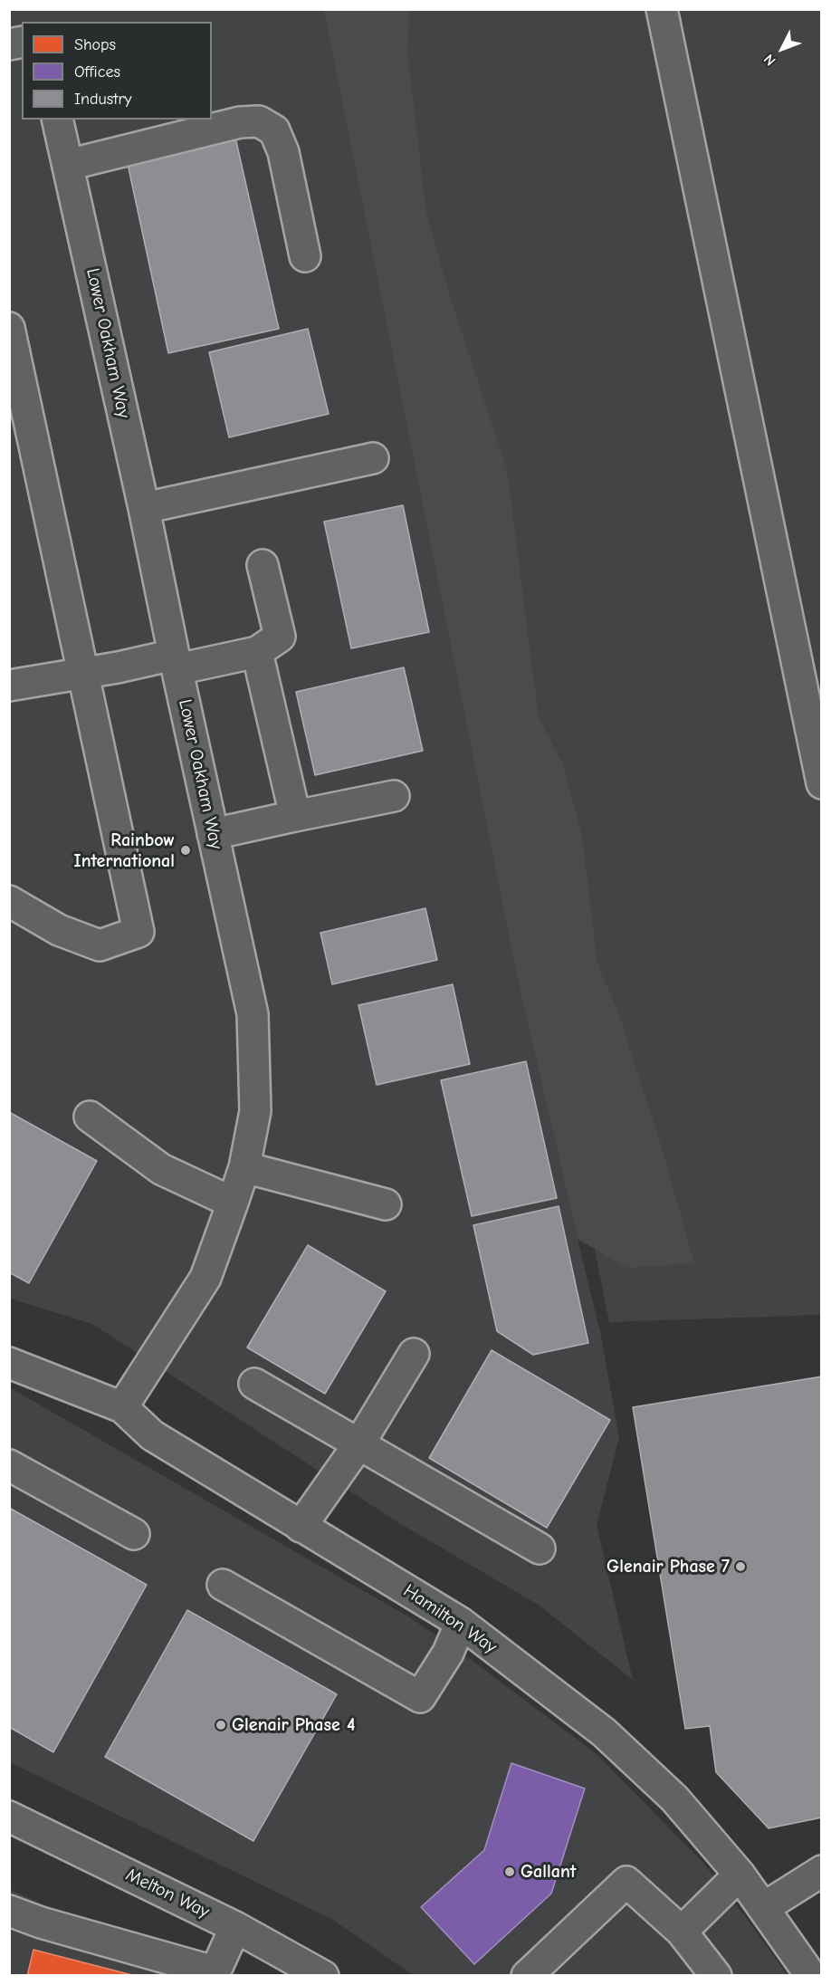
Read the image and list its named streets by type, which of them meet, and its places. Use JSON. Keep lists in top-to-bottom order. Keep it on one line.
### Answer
{"streets":{"street":["Lower Oakham Way","Hamilton Way","Melton Way"]},"crossings":[["Lower Oakham Way","Hamilton Way"]],"places":["Rainbow International","Glenair Phase 7","Glenair Phase 4","Gallant"],"legend":["Shops","Offices","Industry"],"north":"bottom left"}
